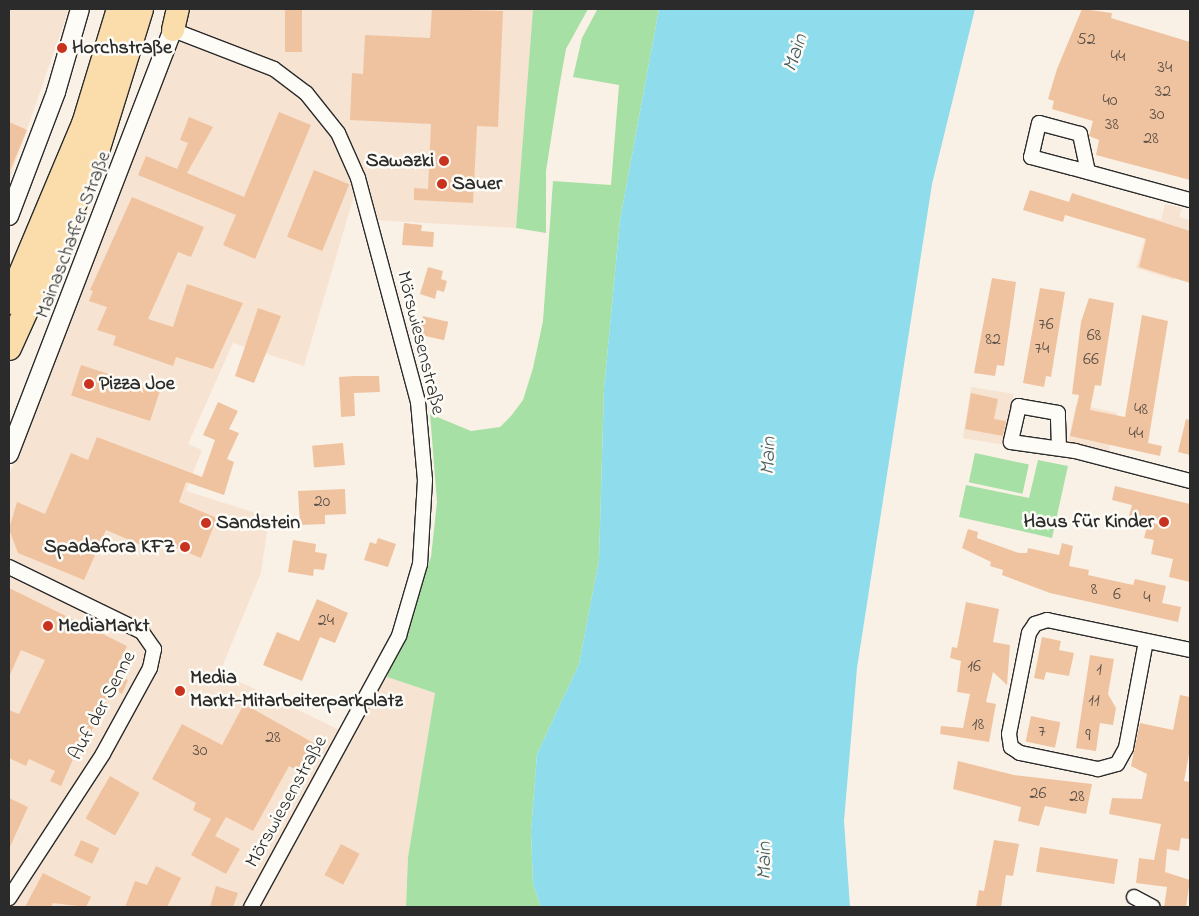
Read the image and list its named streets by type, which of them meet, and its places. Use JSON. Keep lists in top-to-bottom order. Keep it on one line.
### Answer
{"streets":{"street":["Mainaschaffer Straße","Mörswiesenstraße","Auf der Senne"]},"crossings":[["Mainaschaffer Straße","Mörswiesenstraße"]],"water":["Main"],"places":["Horchstraße","Sawazki","Sauer","Pizza Joe","Haus für Kinder","Sandstein","Spadafora KFZ","MediaMarkt","Media Markt-Mitarbeiterparkplatz"],"house_numbers":["52","44","34","32","40","30","38","28","76","68","82","74","66","48","44","20","8","6","4","24","16","1","11","18","7","9","28","30","26","28"]}
